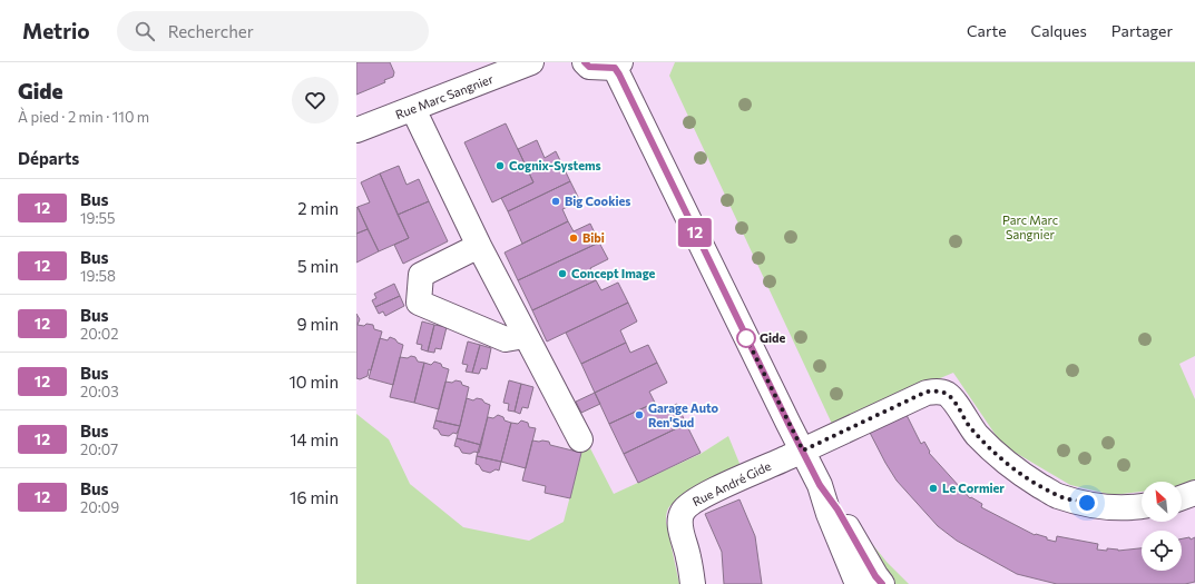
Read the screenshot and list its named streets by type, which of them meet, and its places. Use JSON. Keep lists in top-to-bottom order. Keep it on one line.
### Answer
{"streets":{"street":["Rue Marc Sangnier","Rue André Gide"]},"parks":["Parc Marc Sangnier"],"places":["Cognix-Systems","Big Cookies","Bibi","Concept Image","Gide","Garage Auto Ren'Sud","Le Cormier"],"lines":["bus line 12"],"north":"top left","page":{"header":"Metrio","search":"Rechercher","nav":["Carte","Calques","Partager"],"heading":[["Gide","À pied · 2 min · 110 m"],"Départs"],"on_map":"12","list":[{"mark":"12","name":"Bus","note":"19:55","value":"2 min"},{"mark":"12","name":"Bus","note":"19:58","value":"5 min"},{"mark":"12","name":"Bus","note":"20:02","value":"9 min"},{"mark":"12","name":"Bus","note":"20:03","value":"10 min"},{"mark":"12","name":"Bus","note":"20:07","value":"14 min"},{"mark":"12","name":"Bus","note":"20:09","value":"16 min"}]}}
